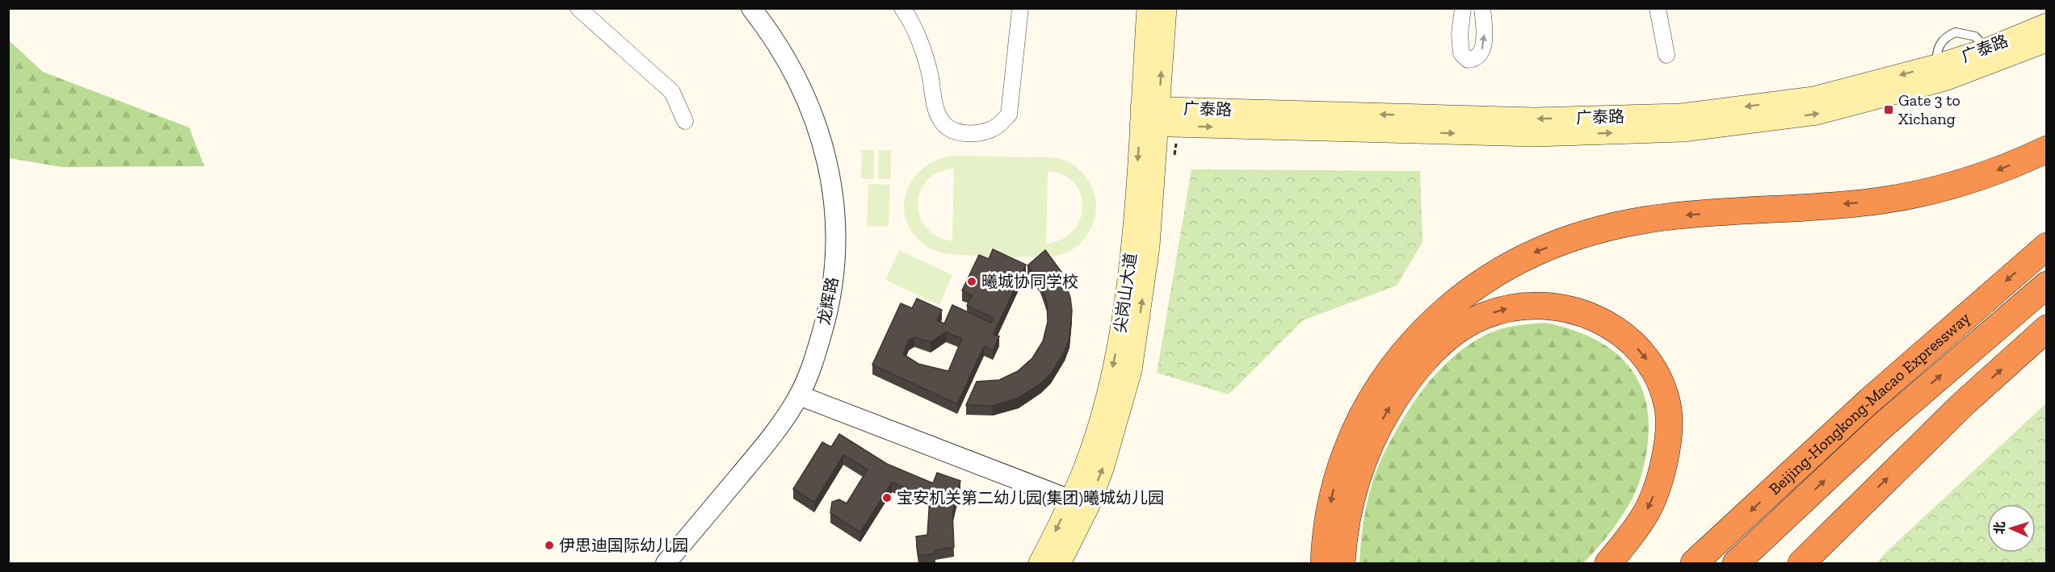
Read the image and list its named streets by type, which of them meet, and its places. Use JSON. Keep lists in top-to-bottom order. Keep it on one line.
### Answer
{"streets":{"highway":["Beijing-Hongkong-Macao Expressway"],"main road":["广泰路","尖岗山大道"],"street":["龙辉路"]},"crossings":[["广泰路","尖岗山大道"]],"places":{"transit":["Gate 3 to Xichang"],"other":["曦城协同学校","宝安机关第二幼儿园(集团)曦城幼儿园","伊思迪国际幼儿园"]},"north":"left"}
